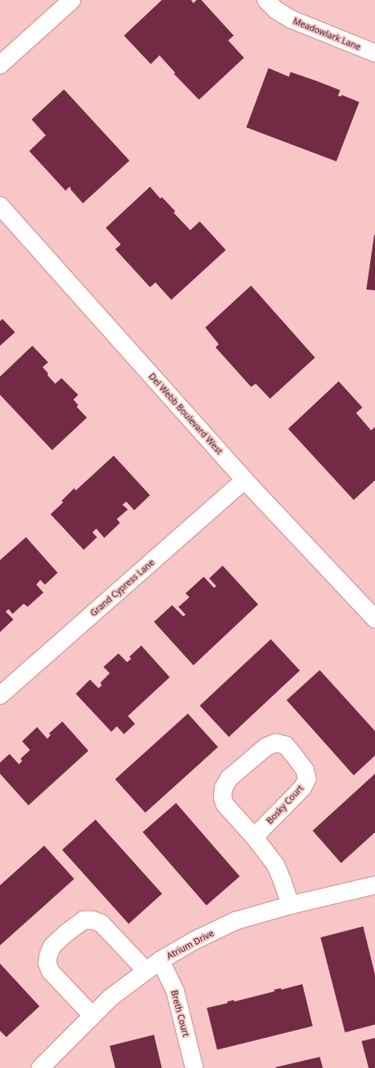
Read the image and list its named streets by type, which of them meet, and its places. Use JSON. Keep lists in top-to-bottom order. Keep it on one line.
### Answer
{"streets":{"street":["Meadowlark Lane","Del Webb Boulevard West","Grand Cypress Lane","Bosky Court","Atrium Drive","Breth Court"]},"crossings":[["Del Webb Boulevard West","Grand Cypress Lane"],["Bosky Court","Atrium Drive"],["Atrium Drive","Breth Court"]]}
